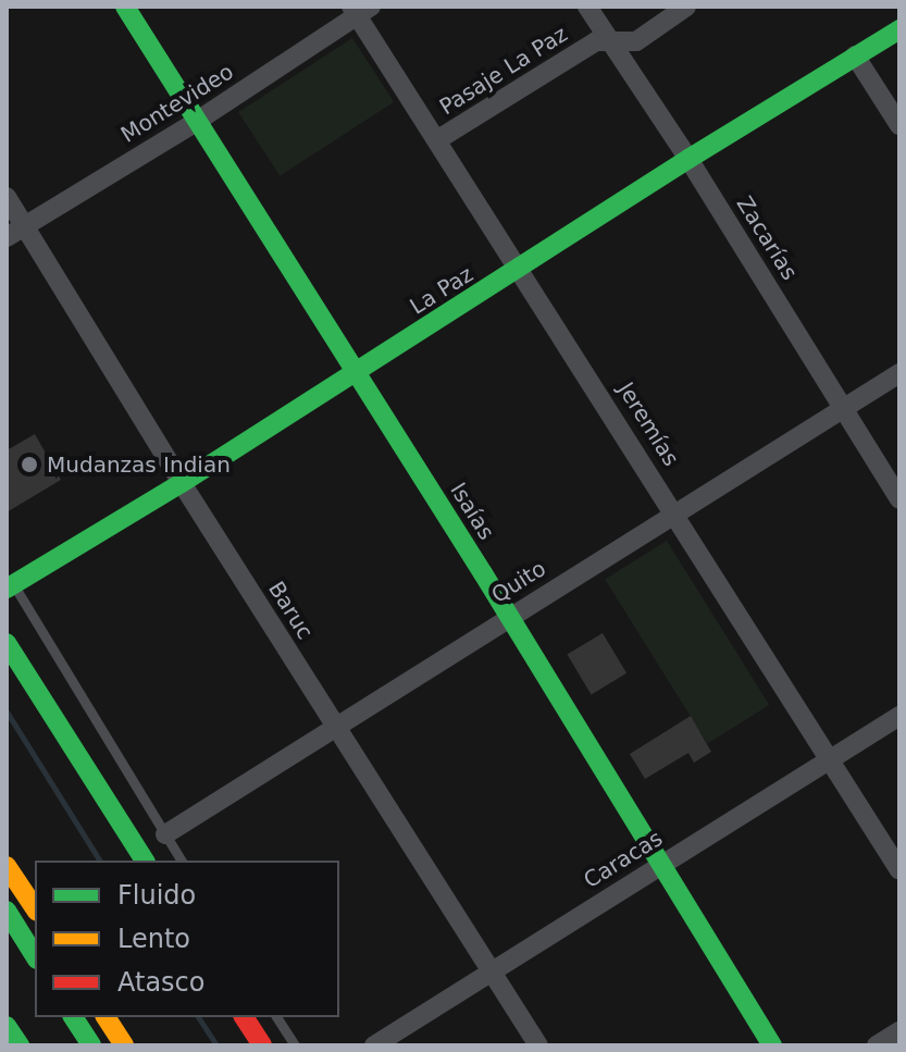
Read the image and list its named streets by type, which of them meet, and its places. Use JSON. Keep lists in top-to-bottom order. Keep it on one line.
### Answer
{"streets":{"main road":["La Paz","Isaías"],"street":["Pasaje La Paz","Montevideo","Zacarías","Jeremías","Quito","Baruc","Caracas"]},"crossings":[["Pasaje La Paz","Zacarías"],["Pasaje La Paz","Jeremías"],["Montevideo","Jeremías"],["Montevideo","Isaías"],["Montevideo","Baruc"],["Zacarías","La Paz"],["Zacarías","Quito"],["La Paz","Jeremías"],["La Paz","Isaías"],["La Paz","Baruc"],["Jeremías","Quito"],["Jeremías","Caracas"],["Isaías","Quito"],["Isaías","Caracas"],["Quito","Baruc"],["Baruc","Caracas"]],"places":["Mudanzas Indian"],"legend":["Fluido","Lento","Atasco"]}
